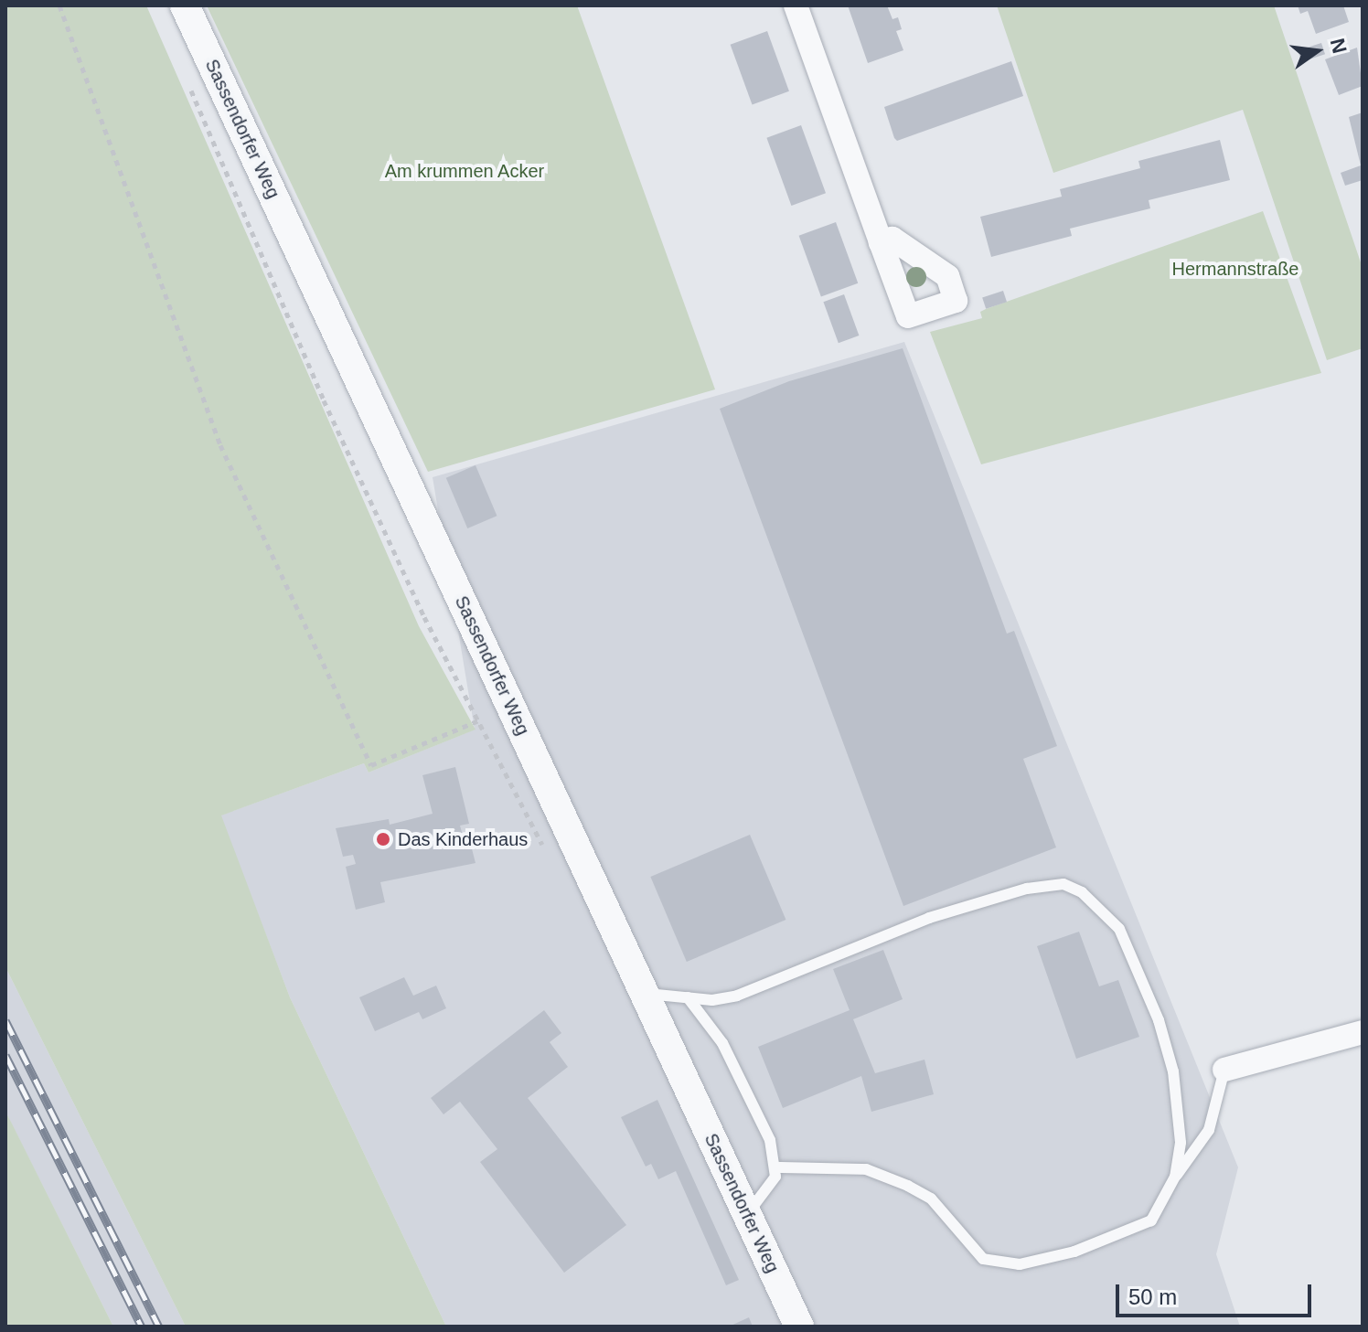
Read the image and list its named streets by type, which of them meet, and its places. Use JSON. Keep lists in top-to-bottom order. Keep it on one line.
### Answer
{"streets":{"street":["Sassendorfer Weg"]},"parks":["Am krummen Acker","Hermannstraße"],"places":["Das Kinderhaus"],"scale_bar":"50 m","north":"right"}
